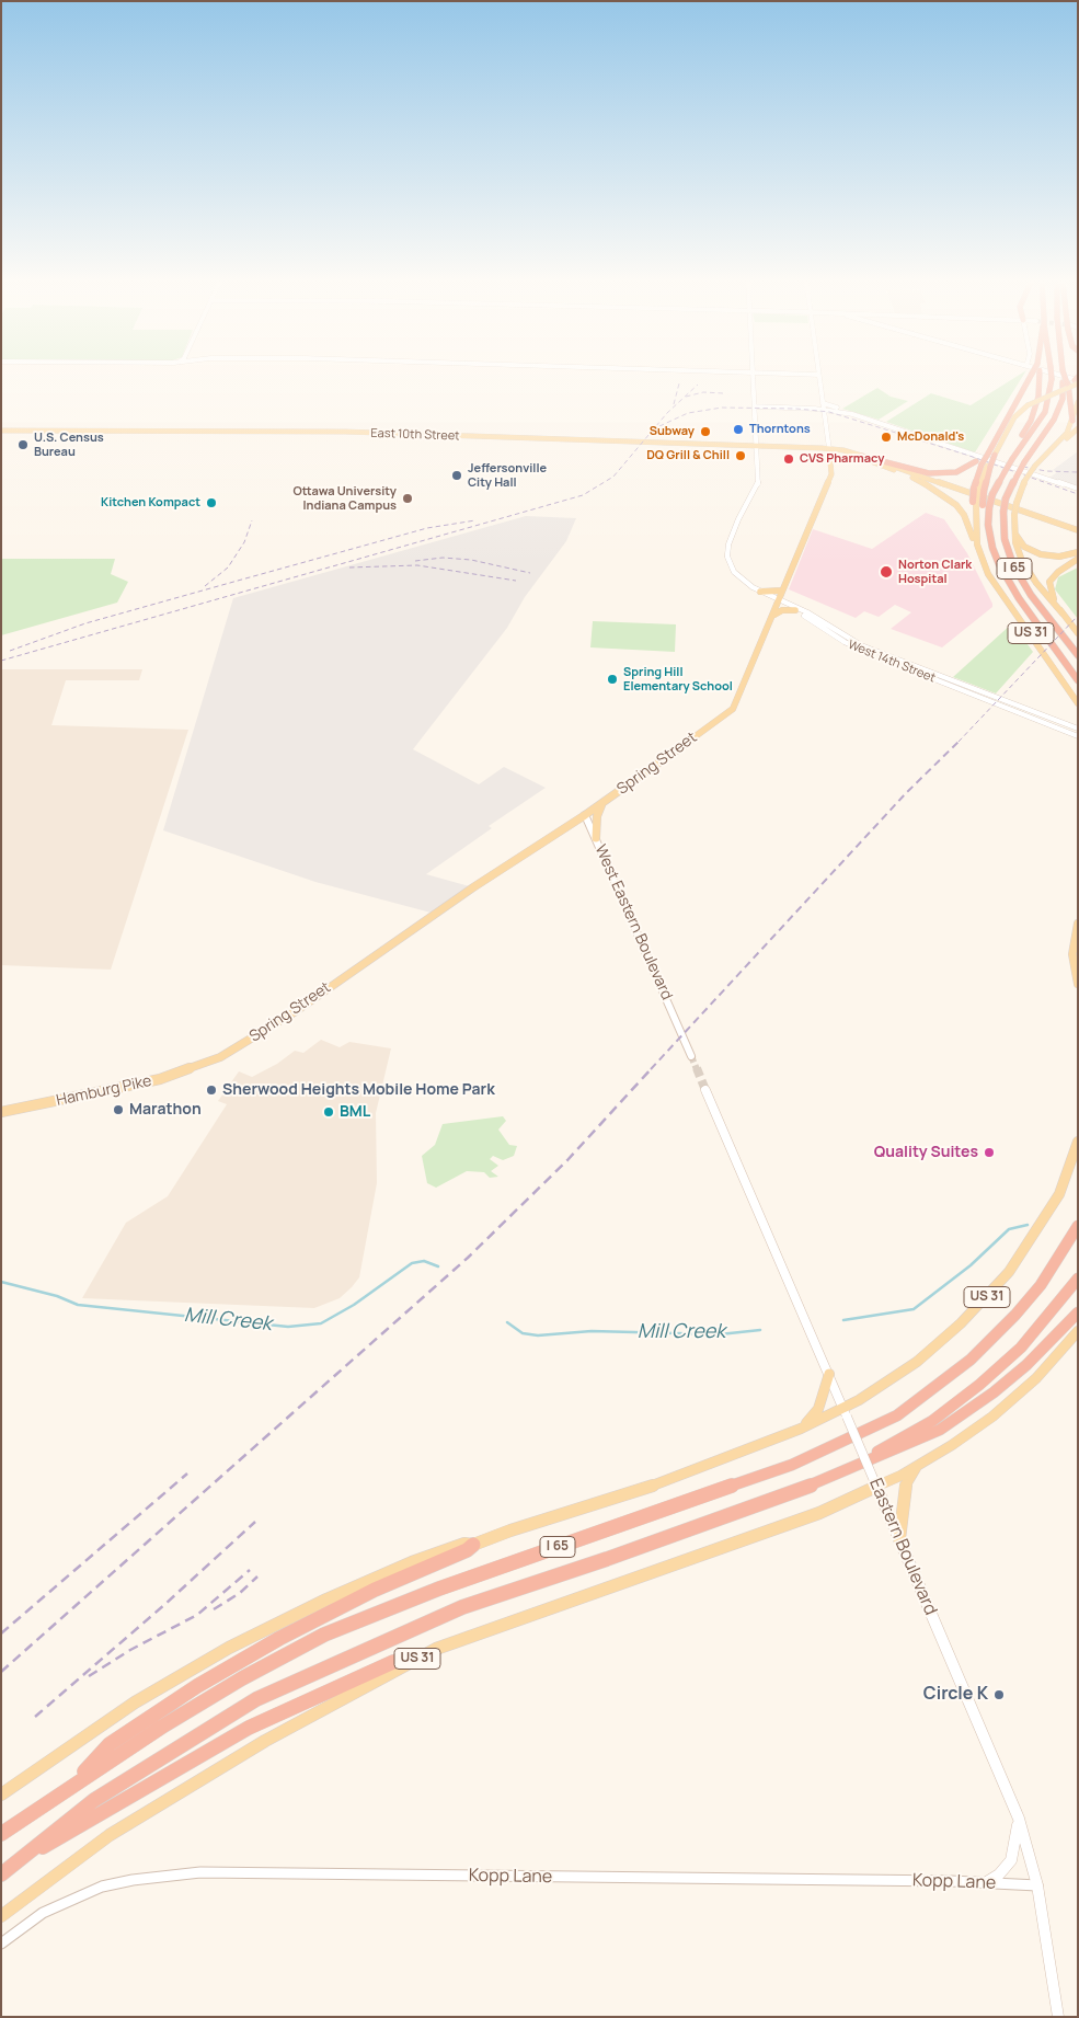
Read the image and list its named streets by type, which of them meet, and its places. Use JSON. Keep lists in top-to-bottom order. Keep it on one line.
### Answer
{"streets":{"highway":["I 65"],"main road":["East 10th Street","US 31","Spring Street","West Eastern Boulevard","Hamburg Pike","Eastern Boulevard"],"street":["West 14th Street","Kopp Lane"]},"crossings":[["East 10th Street","Spring Street"],["I 65","US 31"],["US 31","Eastern Boulevard"],["West 14th Street","Spring Street"],["Spring Street","West Eastern Boulevard"],["Spring Street","Hamburg Pike"],["Eastern Boulevard","Kopp Lane"]],"water":["Mill Creek"],"places":["Thorntons","Subway","McDonald's","U.S. Census Bureau","DQ Grill & Chill","CVS Pharmacy","Jeffersonville City Hall","Ottawa University Indiana Campus","Kitchen Kompact","Norton Clark Hospital","Spring Hill Elementary School","Sherwood Heights Mobile Home Park","Marathon","BML","Quality Suites","Circle K"]}
